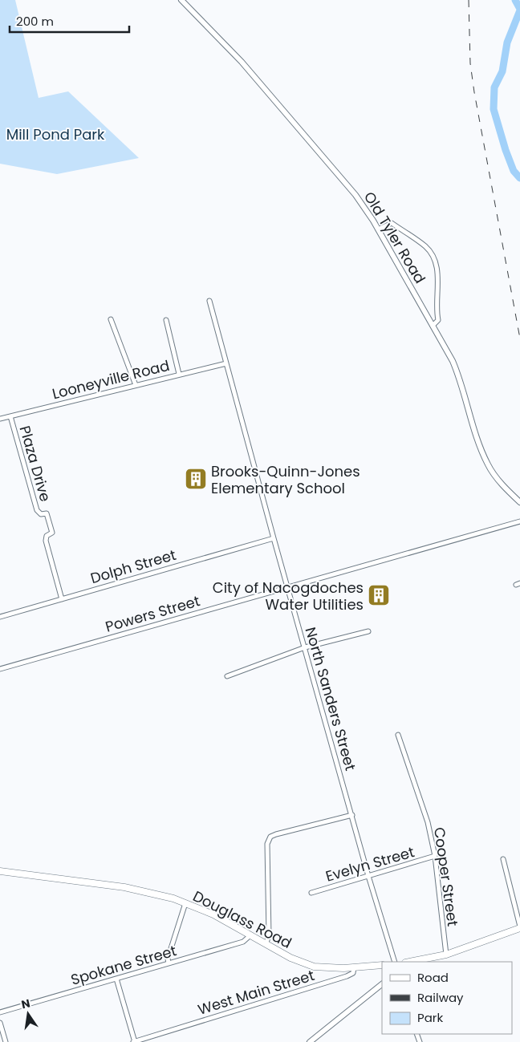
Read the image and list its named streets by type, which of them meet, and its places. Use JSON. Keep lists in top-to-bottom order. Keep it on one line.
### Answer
{"streets":{"main road":["Douglass Road"],"street":["Old Tyler Road","Looneyville Road","Plaza Drive","Dolph Street","Powers Street","North Sanders Street","Evelyn Street","Cooper Street","Spokane Street","West Main Street"]},"crossings":[["Looneyville Road","Plaza Drive"],["Looneyville Road","North Sanders Street"],["Plaza Drive","Dolph Street"],["Dolph Street","North Sanders Street"],["Powers Street","North Sanders Street"],["North Sanders Street","Evelyn Street"],["Evelyn Street","Cooper Street"],["Douglass Road","Spokane Street"],["Douglass Road","West Main Street"]],"parks":["Mill Pond Park"],"places":{"building":["Brooks-Quinn-Jones Elementary School","City of Nacogdoches Water Utilities"]},"legend":["Road","Railway","Park"],"scale_bar":"200 m","north":"top"}
